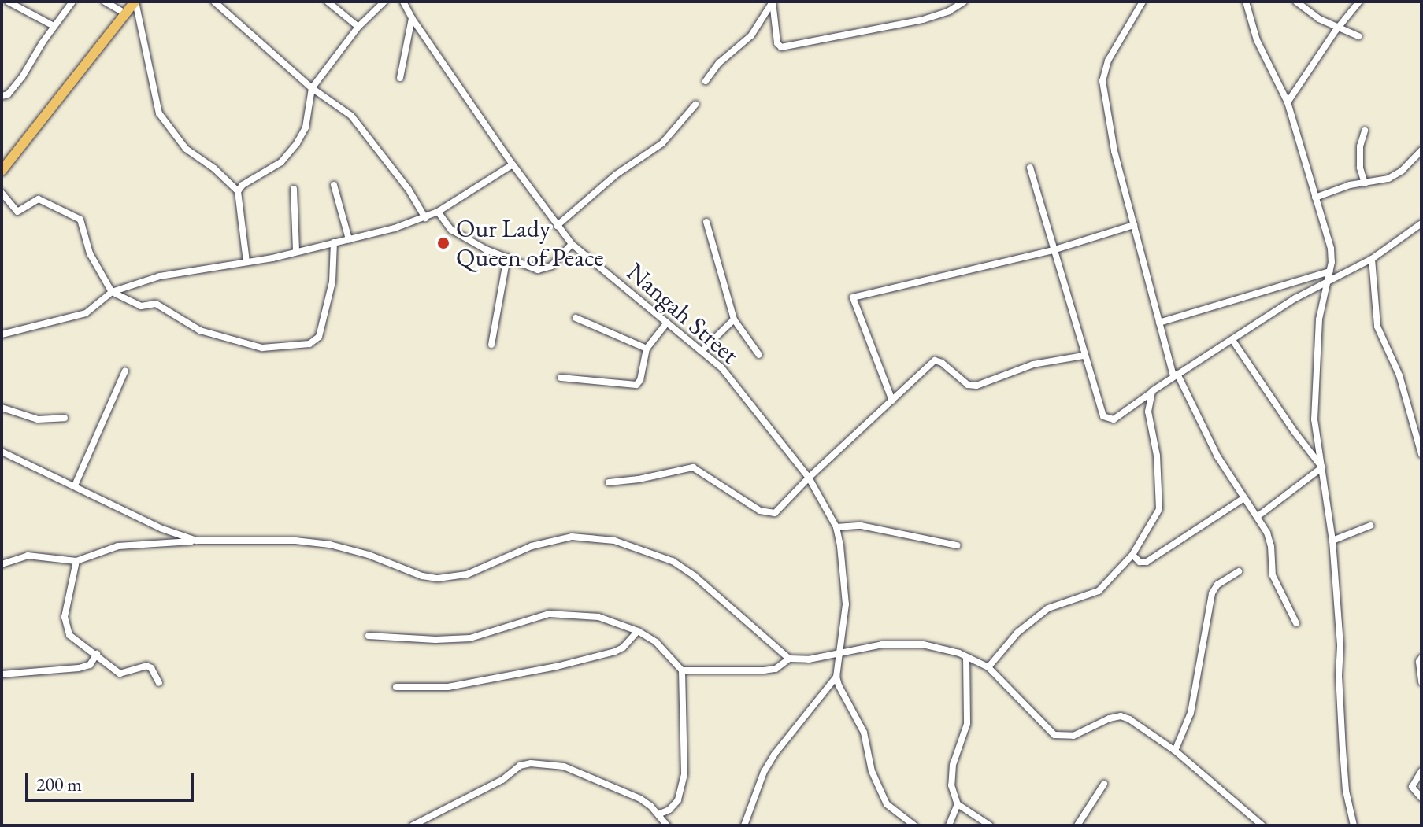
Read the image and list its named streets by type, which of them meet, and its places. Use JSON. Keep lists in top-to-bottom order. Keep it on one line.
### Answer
{"streets":{"street":["Nangah Street"]},"places":["Our Lady Queen of Peace"],"scale_bar":"200 m"}
